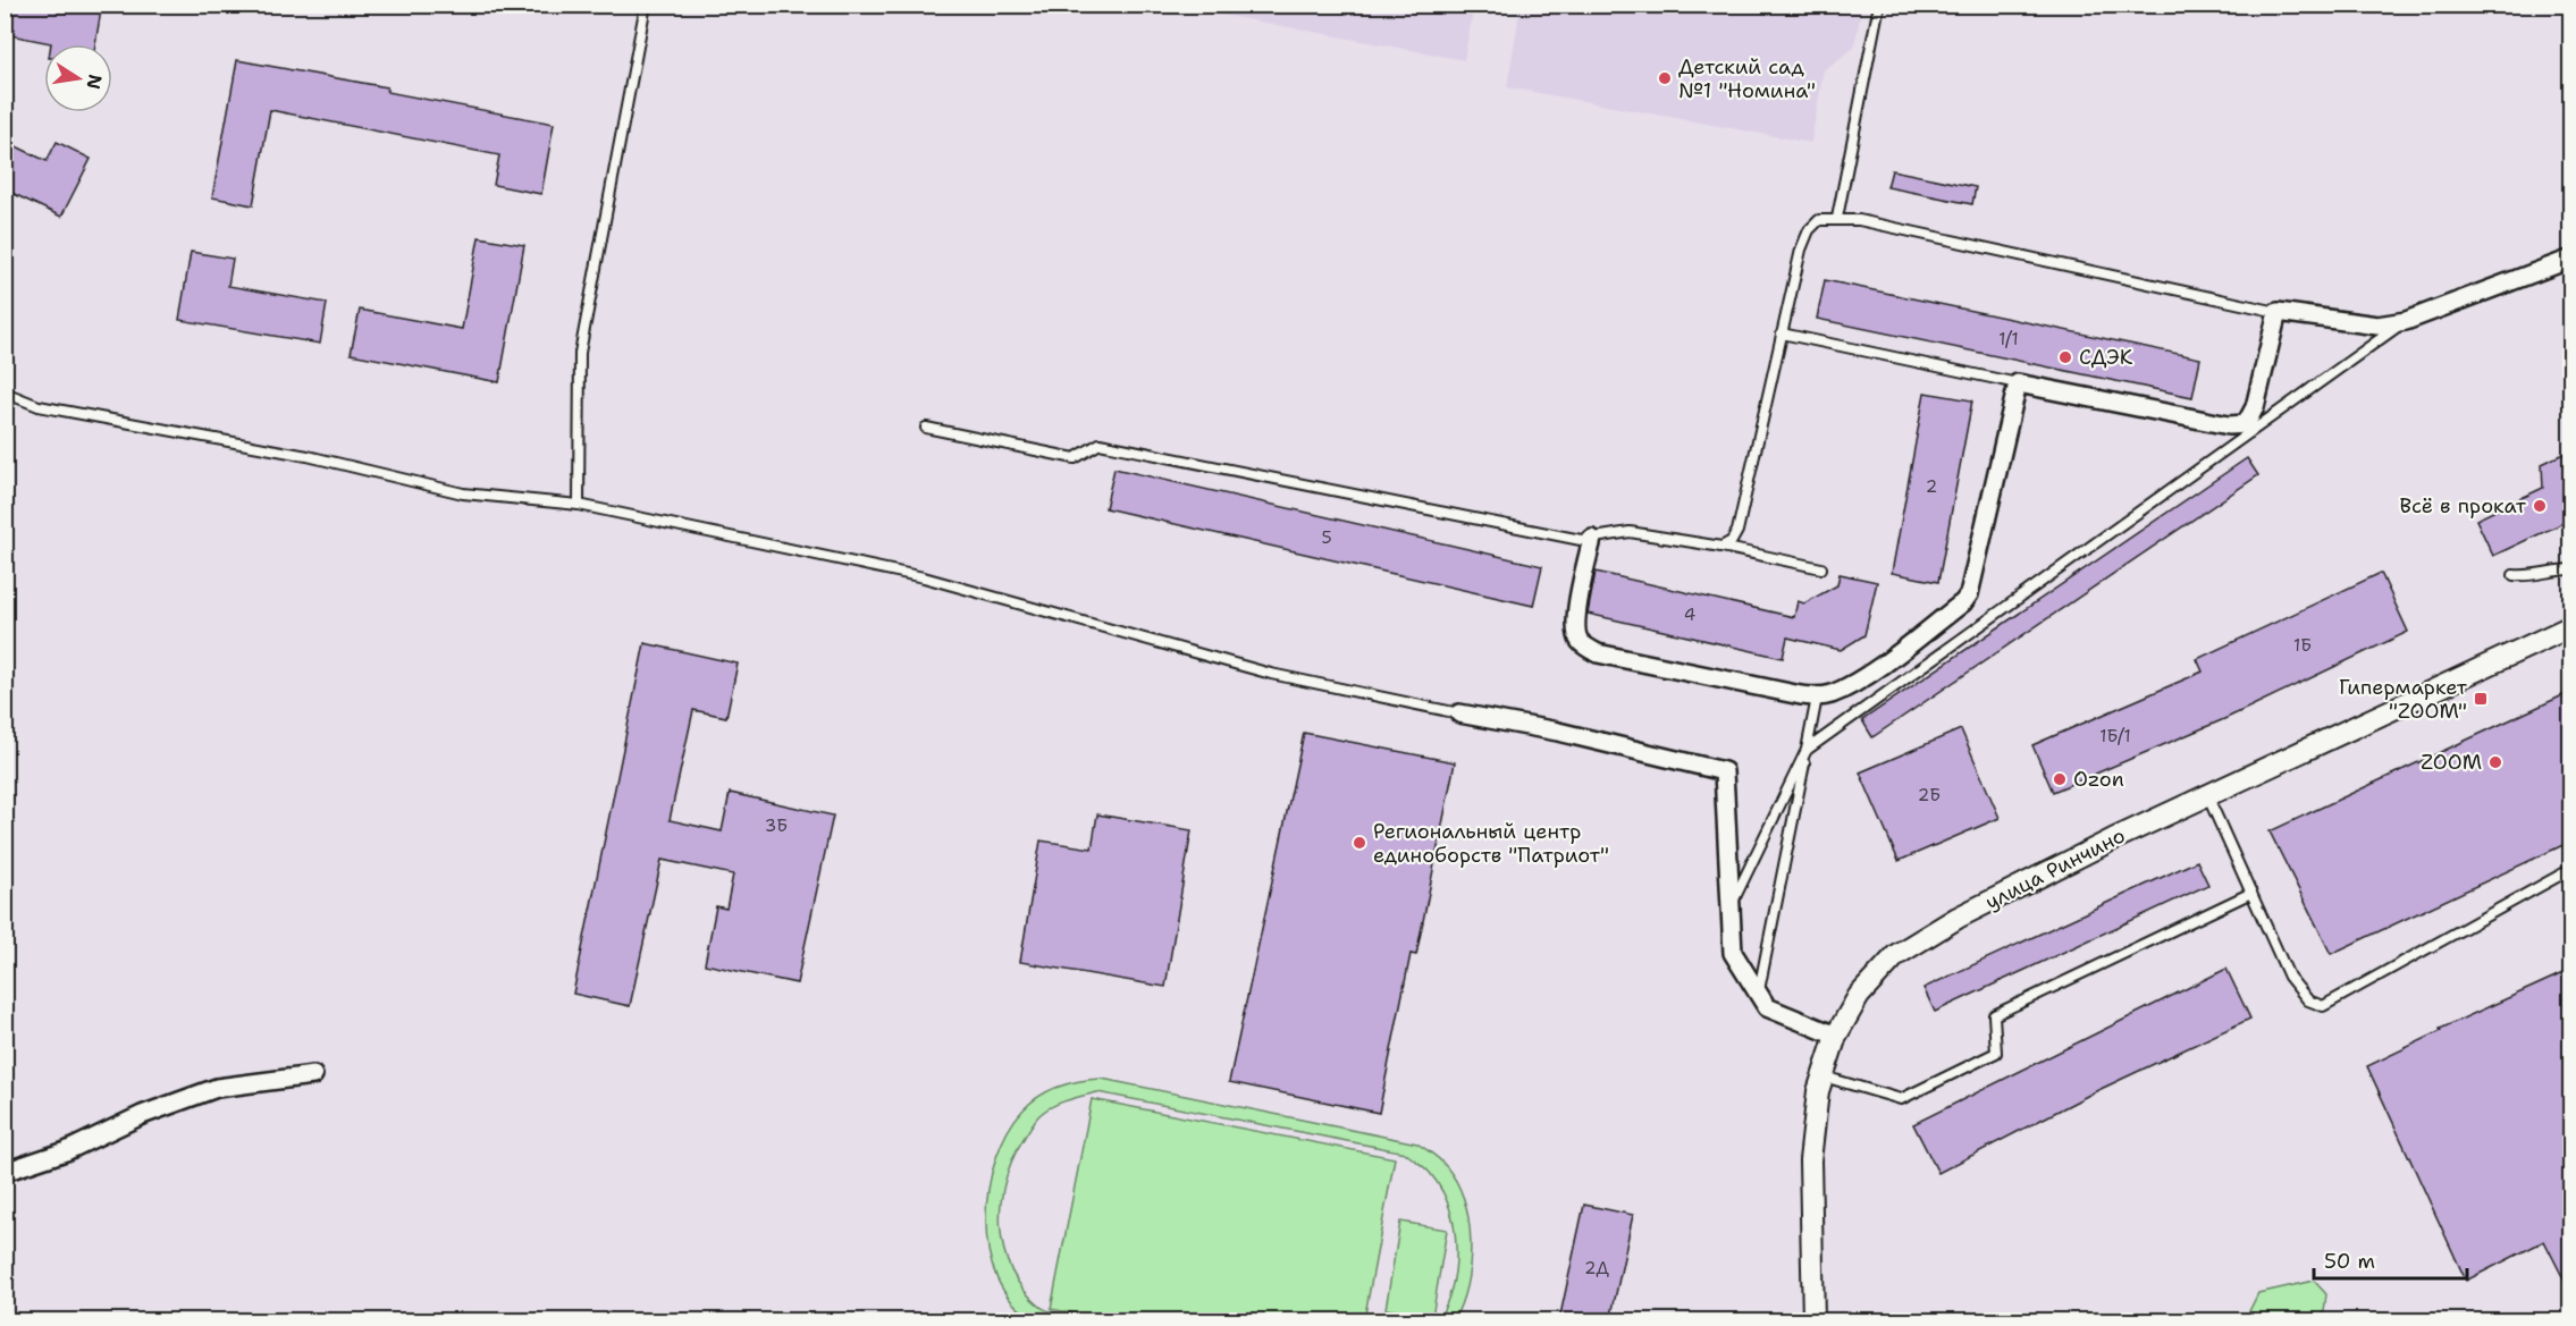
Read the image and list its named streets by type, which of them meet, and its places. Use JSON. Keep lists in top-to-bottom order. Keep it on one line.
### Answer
{"streets":{"street":["улица Ринчино"]},"places":{"other":["Детский сад №1 \"Номина\"","СДЭК","Всё в прокат","ZOOM","Ozon","Региональный центр единоборств \"Патриот\""],"transit":["Гипермаркет \"ZOOM\""]},"house_numbers":["1/1","2","5","4","1Б","1Б/1","2Б","3Б","2Д"],"scale_bar":"50 m","north":"right"}
